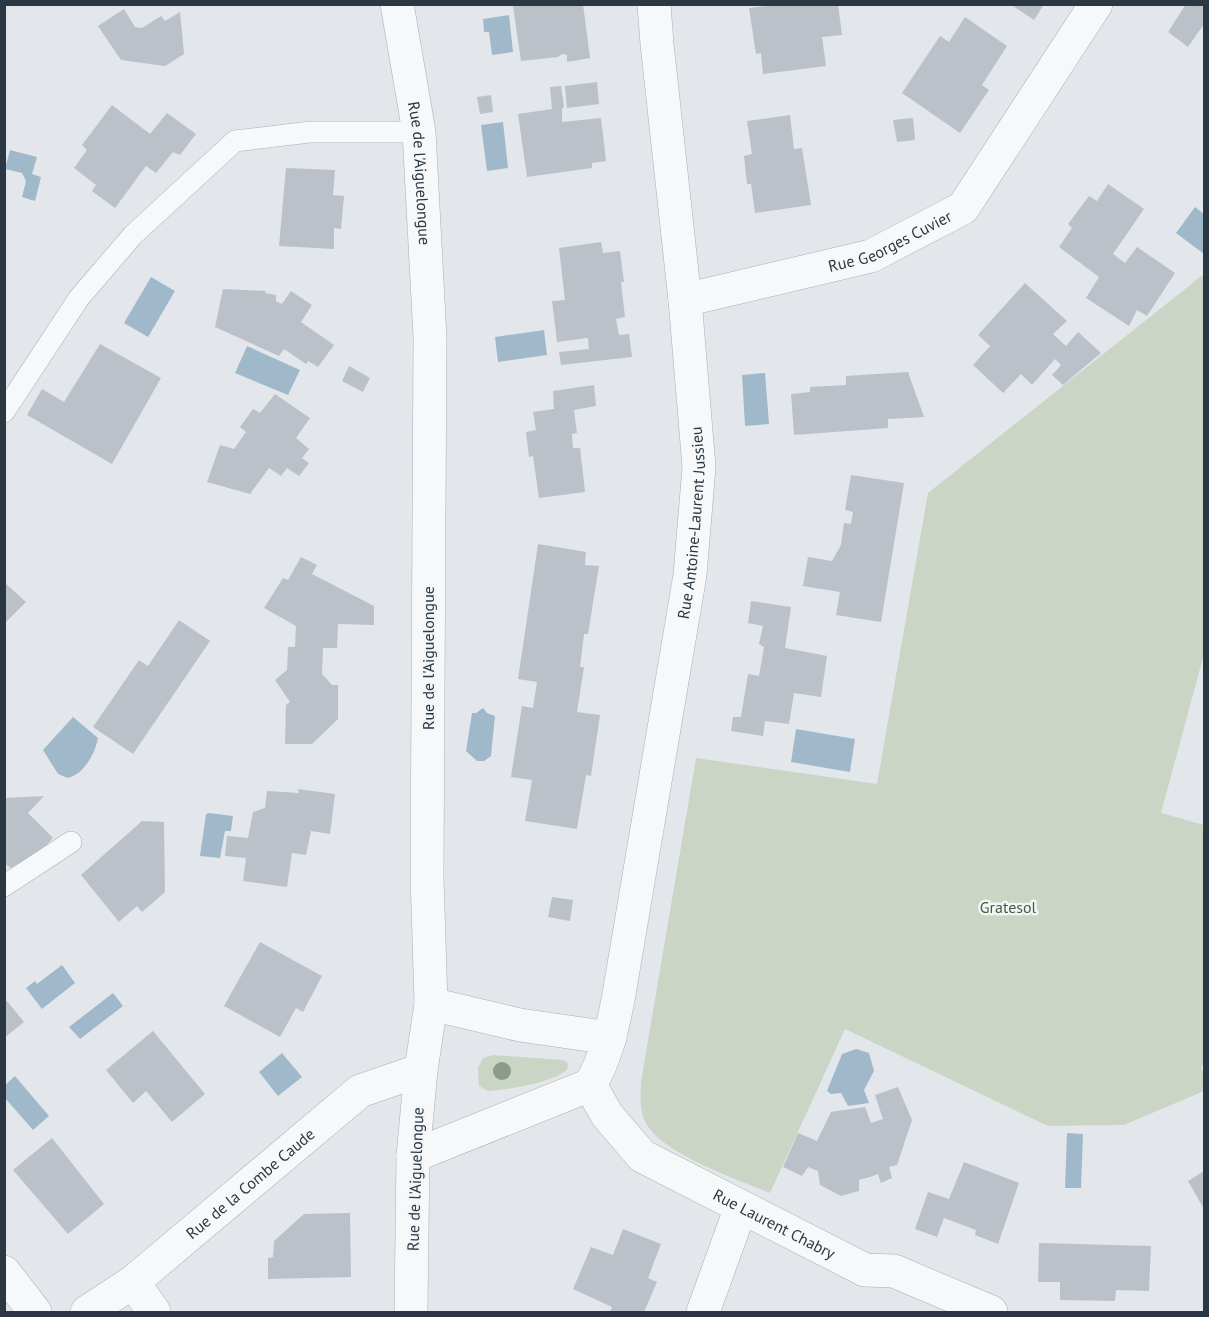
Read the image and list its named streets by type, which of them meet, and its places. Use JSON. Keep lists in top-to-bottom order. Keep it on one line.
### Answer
{"streets":{"street":["Rue de l'Aiguelongue","Rue Georges Cuvier","Rue Antoine-Laurent Jussieu","Rue de la Combe Caude","Rue Laurent Chabry"]},"crossings":[["Rue de l'Aiguelongue","Rue de la Combe Caude"],["Rue Georges Cuvier","Rue Antoine-Laurent Jussieu"],["Rue Antoine-Laurent Jussieu","Rue Laurent Chabry"]],"parks":["Gratesol"]}
